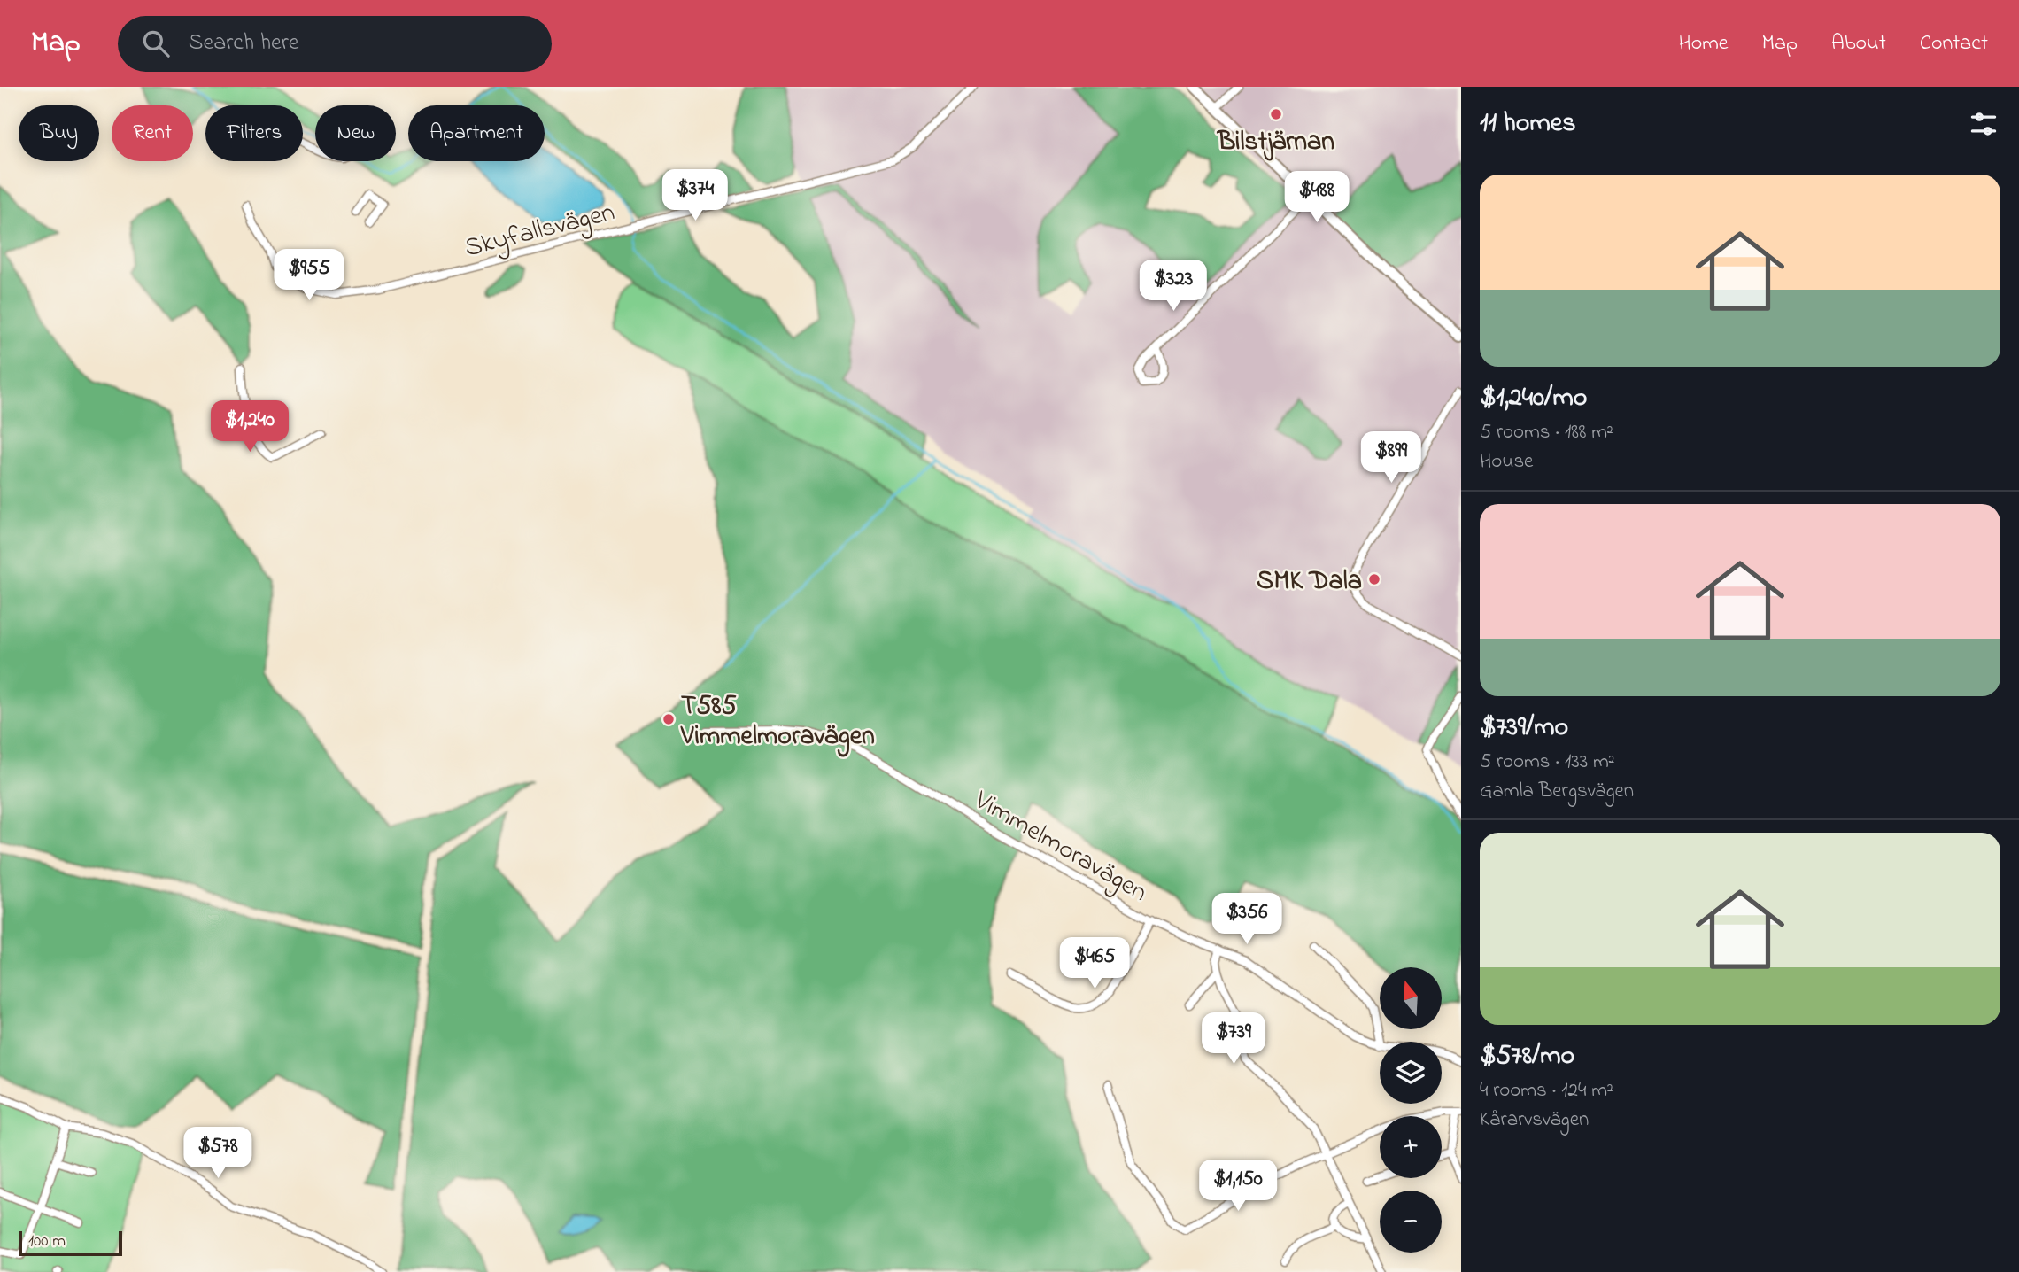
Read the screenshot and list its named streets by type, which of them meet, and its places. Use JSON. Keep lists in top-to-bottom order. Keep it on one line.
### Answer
{"streets":{"street":["Skyfallsvägen","Vimmelmoravägen"]},"places":["Bilstjärnan","SMK Dala","T585 Vimmelmoravägen"],"scale_bar":"100 m","north":"top","page":{"header":"Map","search":"Search here","nav":["Home","Map","About","Contact"],"heading":"11 homes","chip":["Buy","Rent","Filters","New","Apartment"],"list":[{"name":"$1,240/mo","note":"5 rooms · 188 m² · House"},{"name":"$739/mo","note":"5 rooms · 133 m² · Gamla Bergsvägen"},{"name":"$578/mo","note":"4 rooms · 124 m² · Kårarvsvägen"}],"price":["$374","$488","$955","$323","$1,240","$899","$356","$465","$739","$578","$1,150"],"map_buttons":["+","−"],"scale":"100 m"}}
